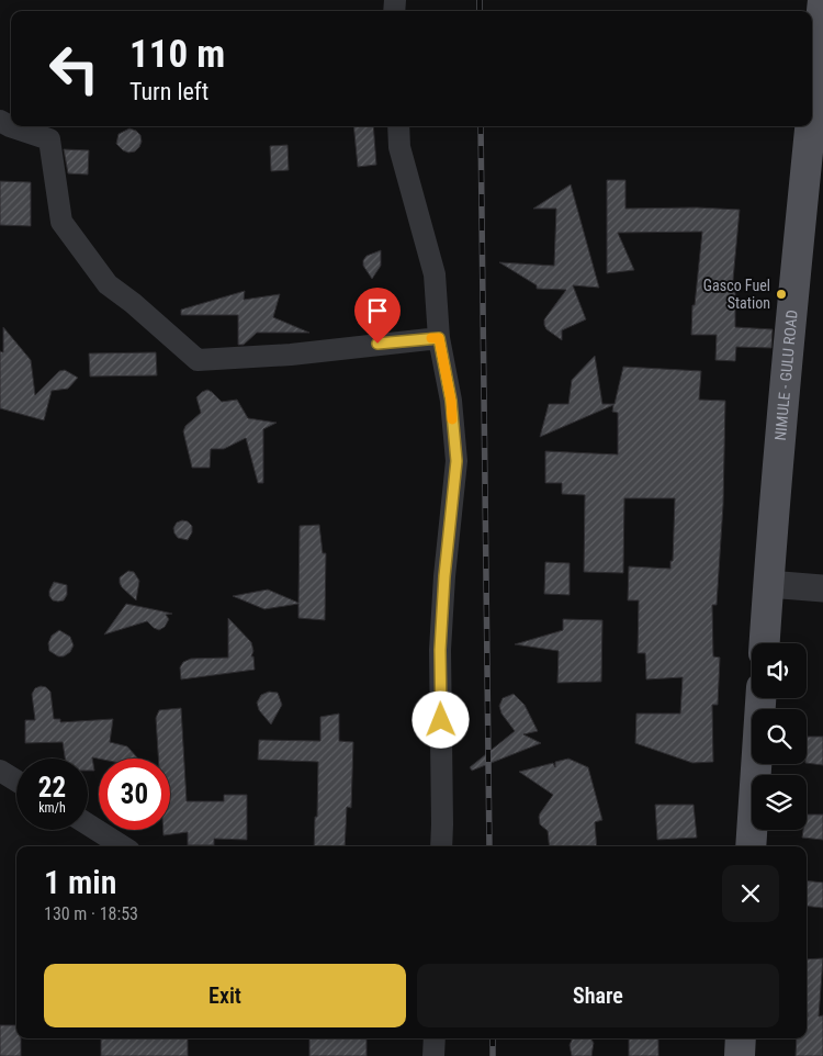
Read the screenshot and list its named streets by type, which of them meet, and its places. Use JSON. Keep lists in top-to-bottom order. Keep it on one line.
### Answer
{"streets":{"main road":["NIMULE - GULU ROAD"]},"places":["Gasco Fuel Station"],"page":{"turn":["110 m","Turn left"],"speed":"22 km/h","limit":"30","heading":["1 min","130 m · 18:53"],"buttons":["Exit","Share"]}}
